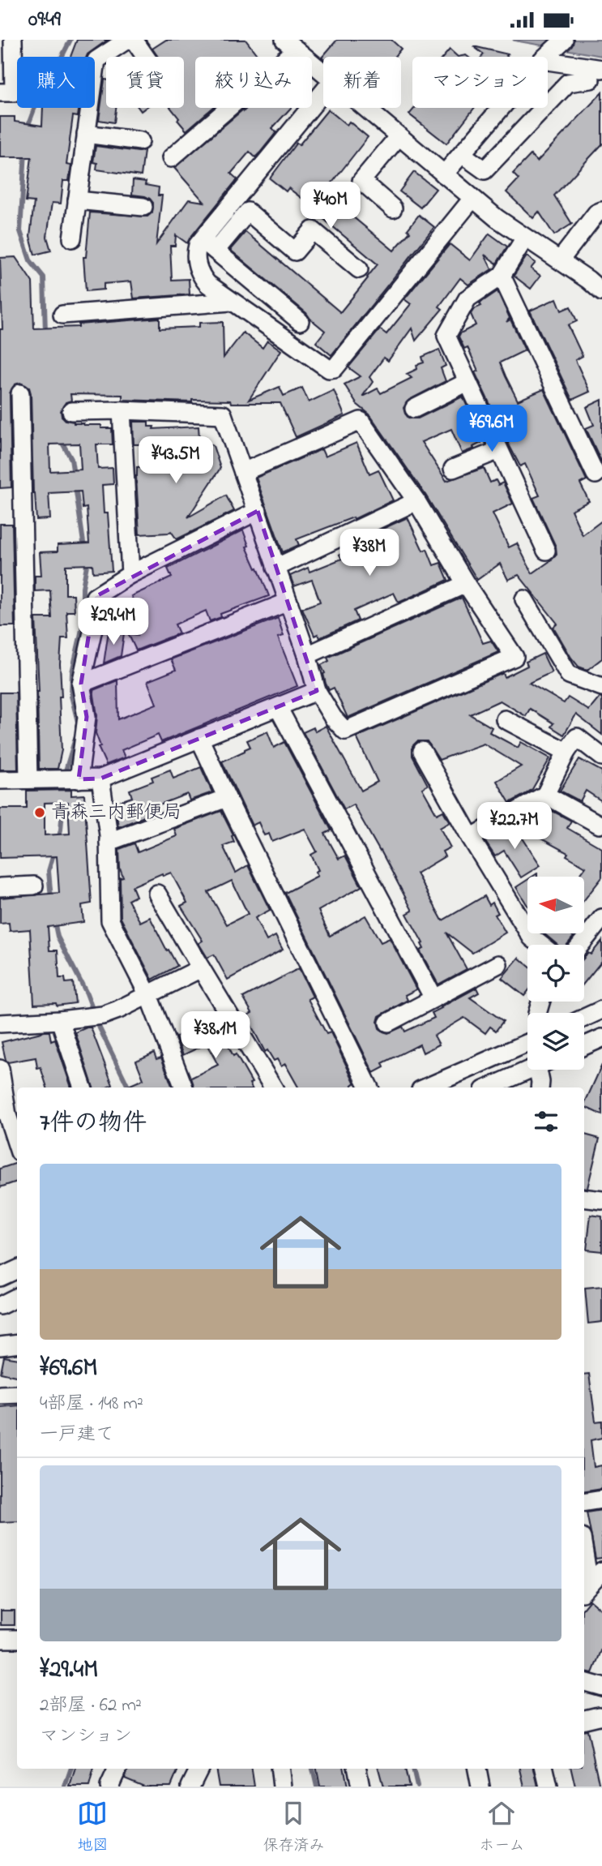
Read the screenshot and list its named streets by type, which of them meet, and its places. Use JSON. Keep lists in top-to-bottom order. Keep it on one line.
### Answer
{"places":["青森三内郵便局"],"north":"left","page":{"status":"09:49","chip":["購入","賃貸","絞り込み","新着","マンション"],"price":["¥40M","¥69.6M","¥43.5M","¥38M","¥29.4M","¥22.7M","¥38.1M"],"heading":"7件の物件","list":[{"name":"¥69.6M","note":"4部屋 · 148 m² · 一戸建て"},{"name":"¥29.4M","note":"2部屋 · 62 m² · マンション"}],"tabs":["地図","保存済み","ホーム"]}}
